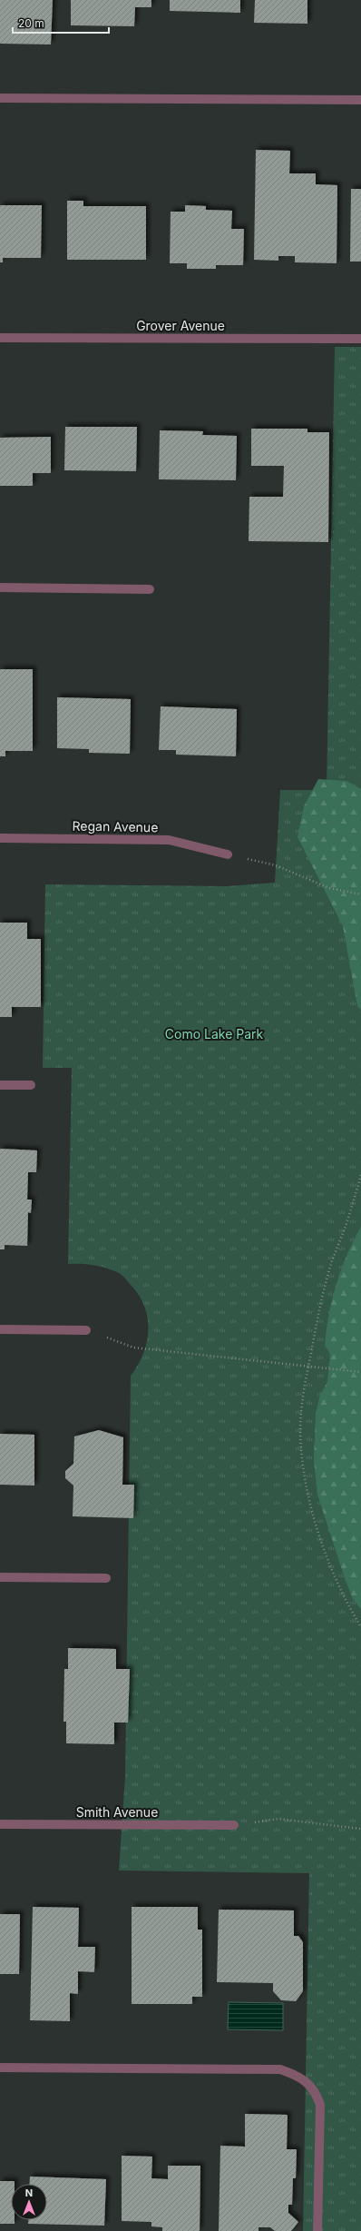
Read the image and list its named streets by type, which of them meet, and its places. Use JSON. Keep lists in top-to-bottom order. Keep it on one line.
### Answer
{"streets":{"street":["Grover Avenue","Regan Avenue","Smith Avenue"]},"parks":["Como Lake Park"],"scale_bar":"20 m","north":"top"}
